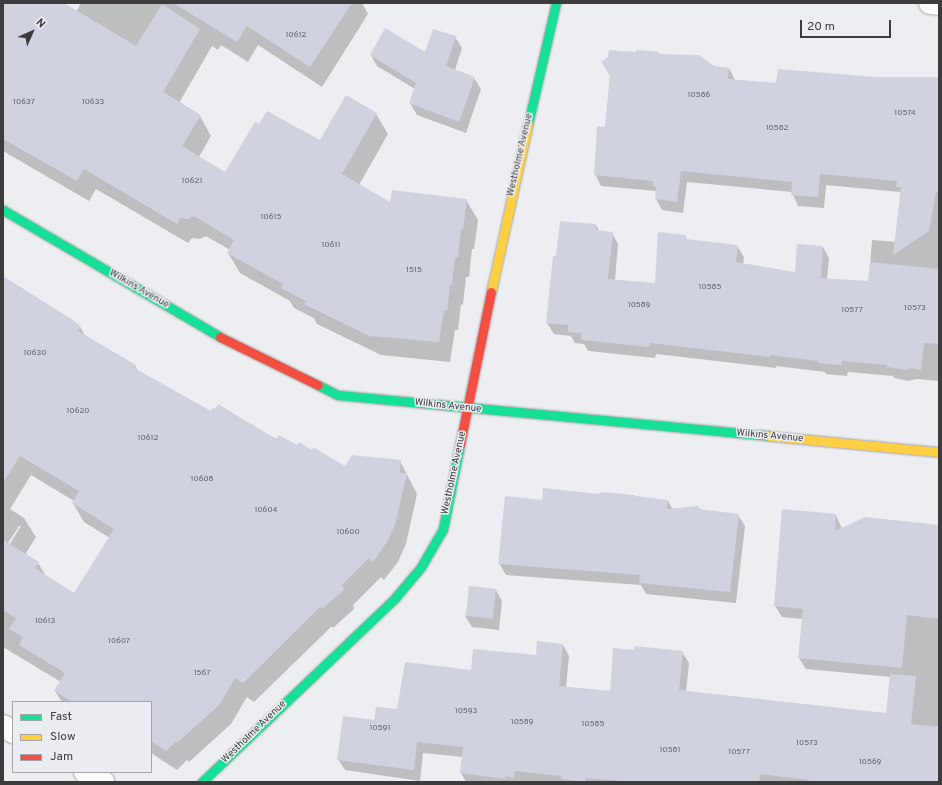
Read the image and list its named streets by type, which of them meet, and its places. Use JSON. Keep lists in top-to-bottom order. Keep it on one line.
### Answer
{"streets":{"street":["Westholme Avenue","Wilkins Avenue"]},"crossings":[["Westholme Avenue","Wilkins Avenue"]],"house_numbers":["10612","10586","10637","10633","10574","10582","10621","10615","10611","1515","10585","10589","10573","10577","10630","10620","10612","10608","10604","10600","10613","10607","1567","10593","10589","10585","10591","10573","10581","10577","10569"],"legend":["Fast","Slow","Jam"],"scale_bar":"20 m","north":"top right"}
